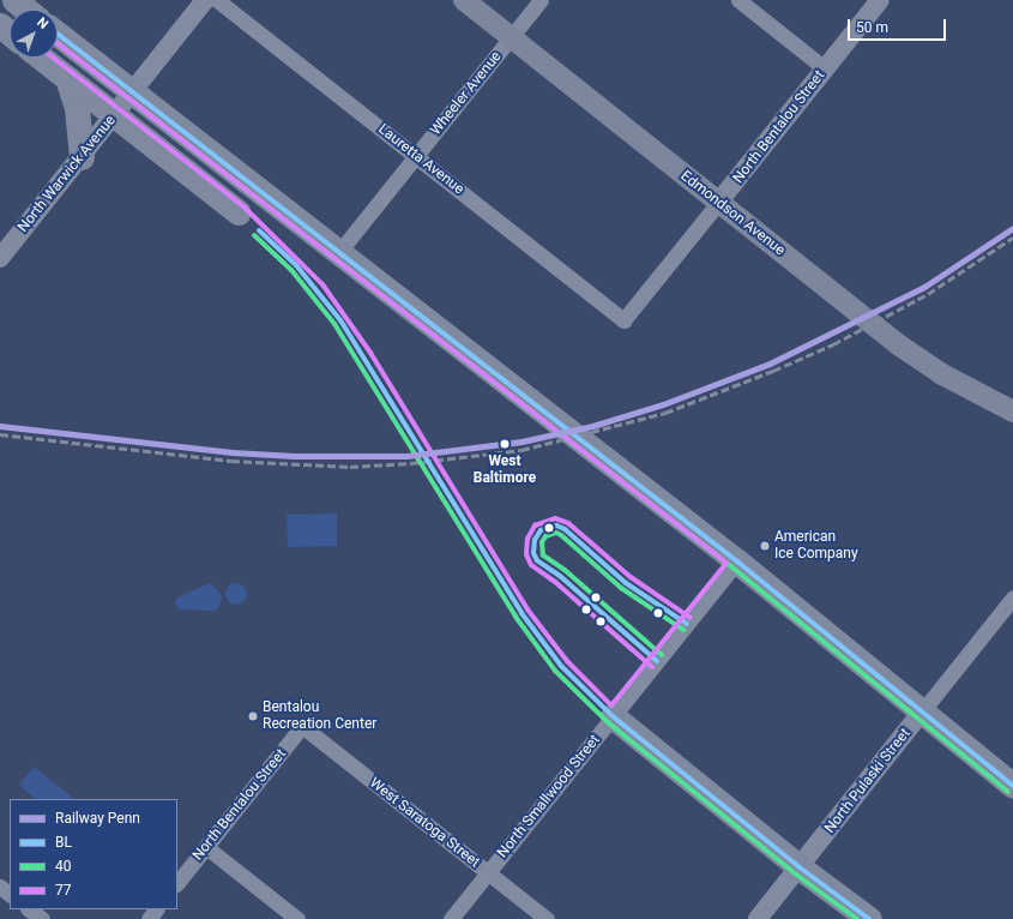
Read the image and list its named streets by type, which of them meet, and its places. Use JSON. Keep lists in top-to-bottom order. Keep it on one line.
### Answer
{"streets":{"main road":["Edmondson Avenue"],"street":["Wheeler Avenue","North Bentalou Street","Lauretta Avenue","North Warwick Avenue","North Pulaski Street","North Smallwood Street","West Saratoga Street"]},"crossings":[["Wheeler Avenue","Lauretta Avenue"],["Wheeler Avenue","Edmondson Avenue"],["North Bentalou Street","Lauretta Avenue"],["North Bentalou Street","Edmondson Avenue"],["North Bentalou Street","West Saratoga Street"],["North Smallwood Street","West Saratoga Street"]],"places":["West Baltimore","American Ice Company","Bentalou Recreation Center"],"lines":["transit line BL","transit line 77","transit line 40","rail line Penn"],"legend":["Railway Penn","BL","40","77"],"scale_bar":"50 m","north":"top right"}
